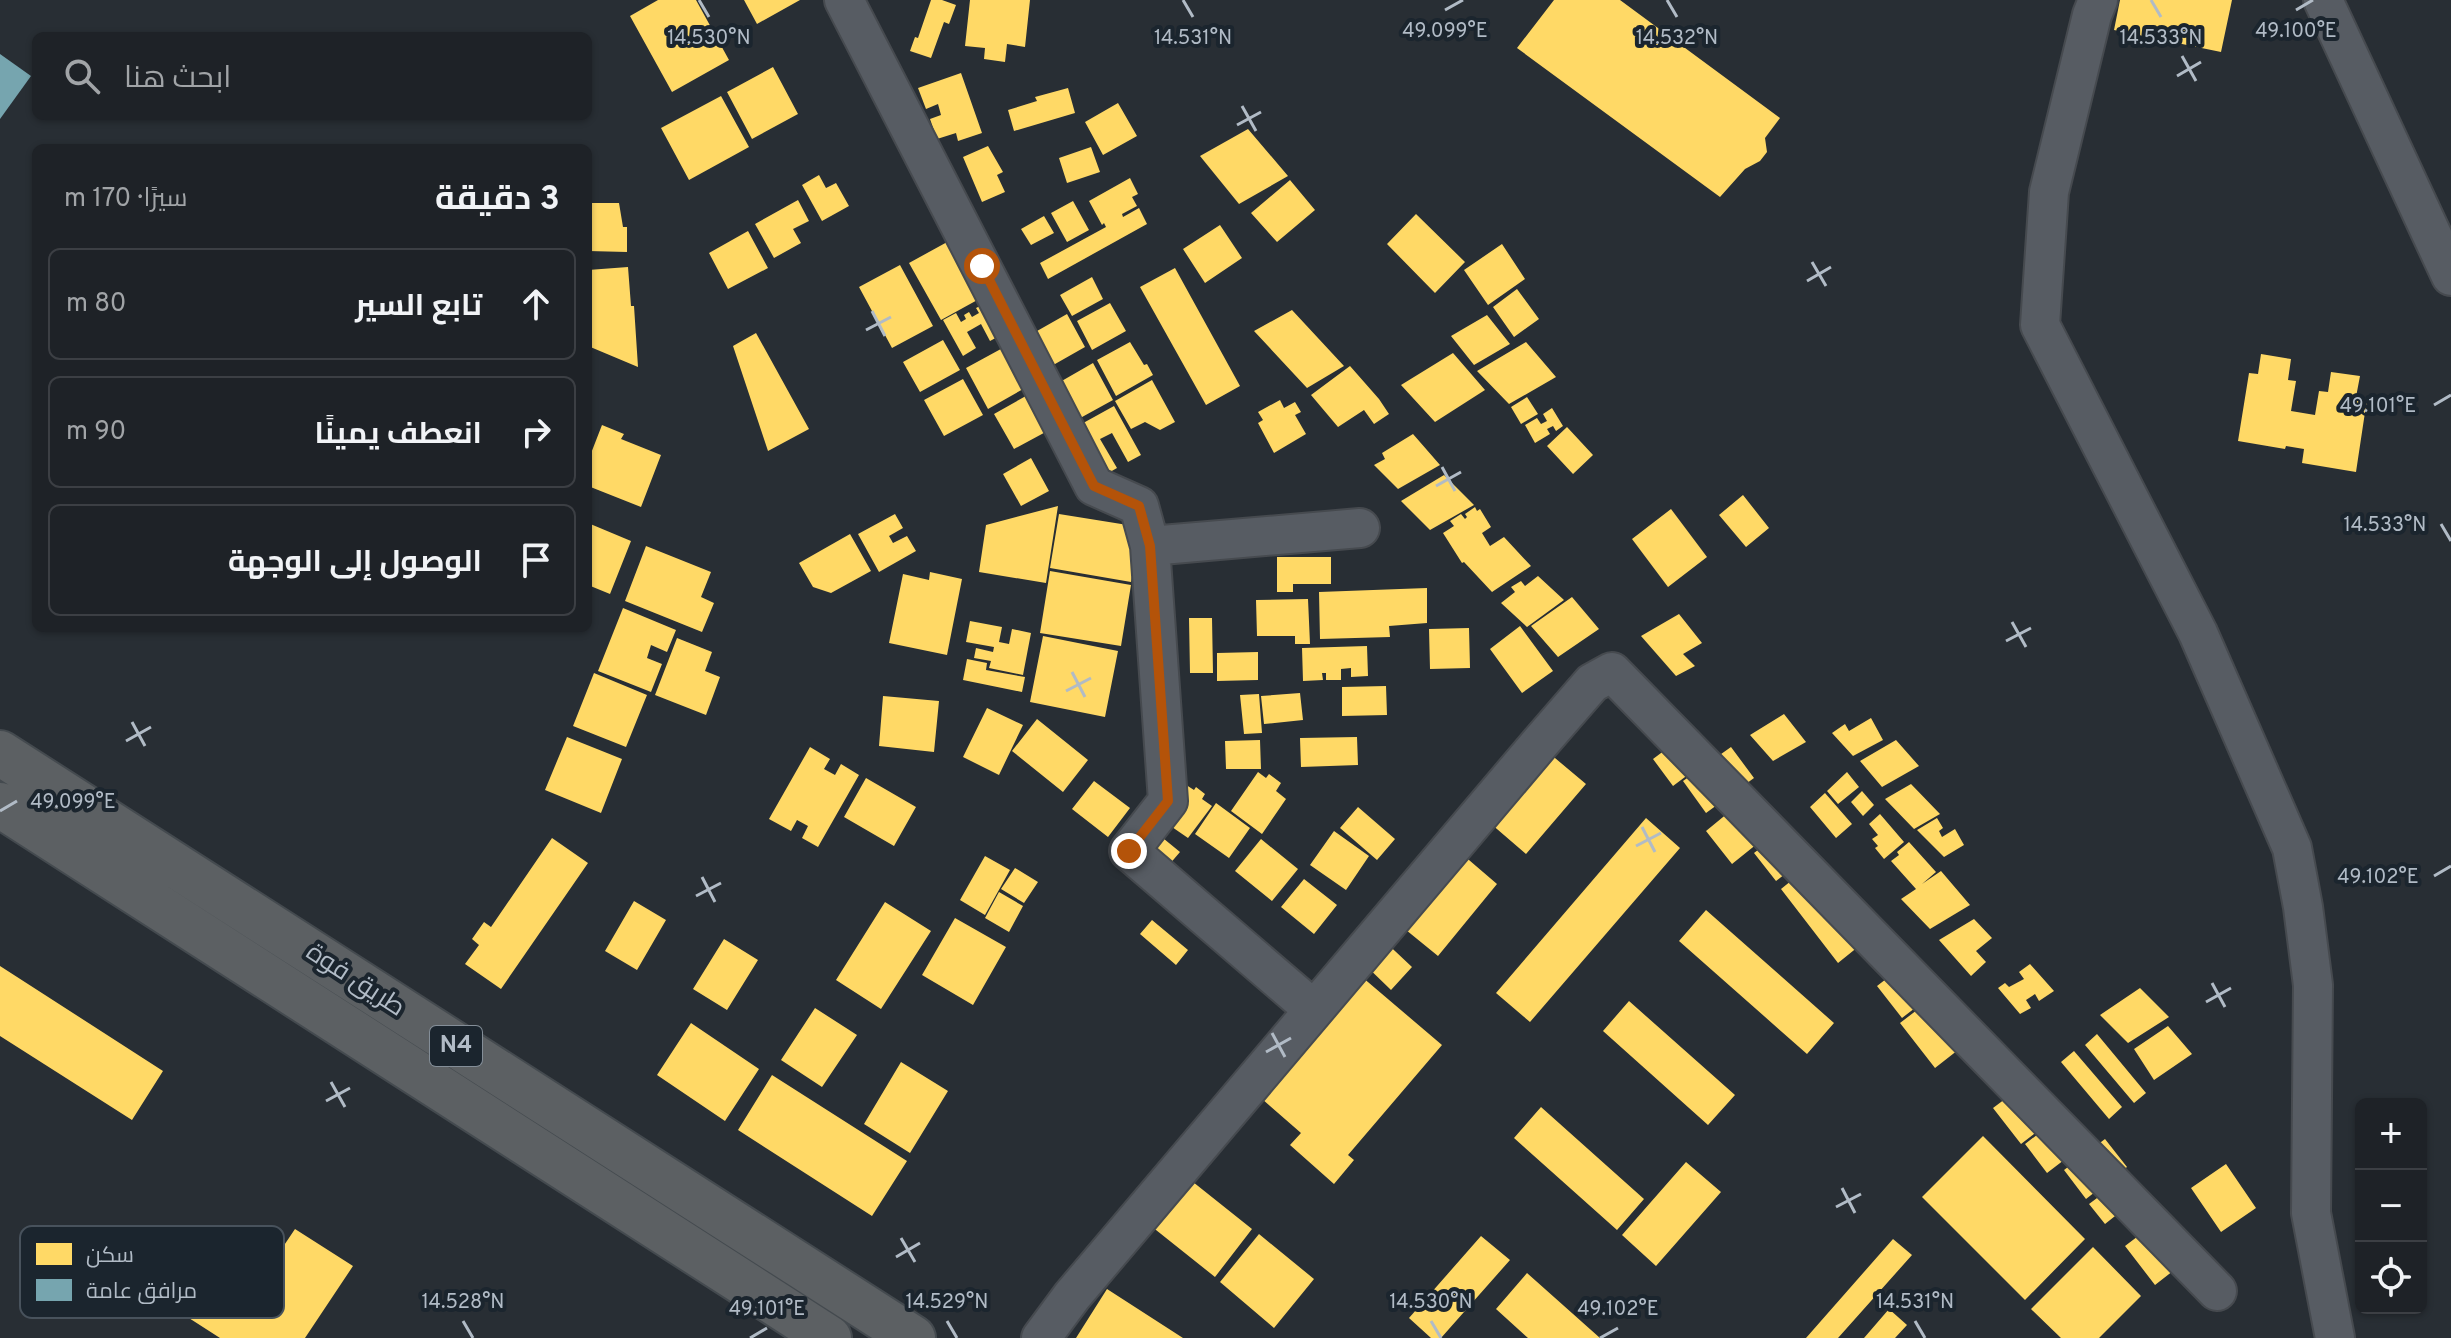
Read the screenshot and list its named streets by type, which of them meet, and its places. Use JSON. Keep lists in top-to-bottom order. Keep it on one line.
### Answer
{"streets":{"highway":["طريق فوة","N4"]},"legend":["سكن","مرافق عامة"],"page":{"search":"ابحث هنا","heading":["3 دقيقة","سيرًا · 170 m"],"list":[["تابع السير","80 m"],["انعطف يمينًا","90 m"],"الوصول إلى الوجهة"],"map_buttons":["+","−"]},"coordinates":["49.099°E","49.100°E","14.530°N","14.531°N","14.532°N","14.533°N","49.101°E","49.102°E","14.528°N","14.529°N"]}
